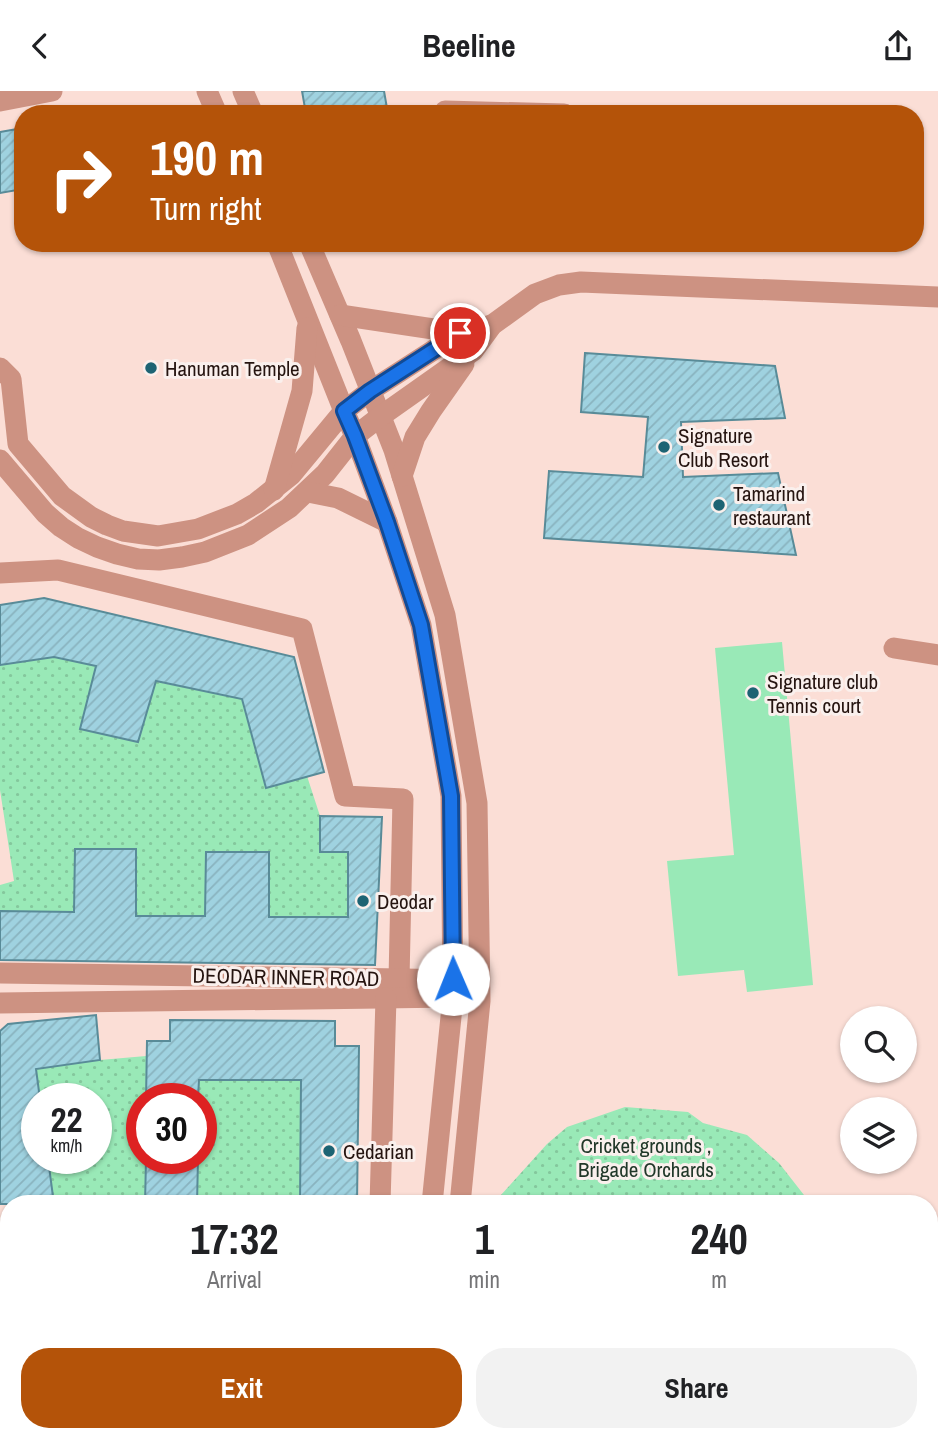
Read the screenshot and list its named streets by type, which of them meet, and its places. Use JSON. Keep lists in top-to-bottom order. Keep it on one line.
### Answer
{"streets":{"street":["DEODAR INNER ROAD"]},"parks":["Cricket grounds , Brigade Orchards"],"places":["Hanuman Temple","Signature Club Resort","Tamarind restaurant","Signature club Tennis court","Deodar","Cedarian"],"page":{"header":"Beeline","turn":["190 m","Turn right"],"speed":"22 km/h","limit":"30","eta":["17:32","Arrival","1","min","240","m"],"buttons":["Exit","Share"]}}
